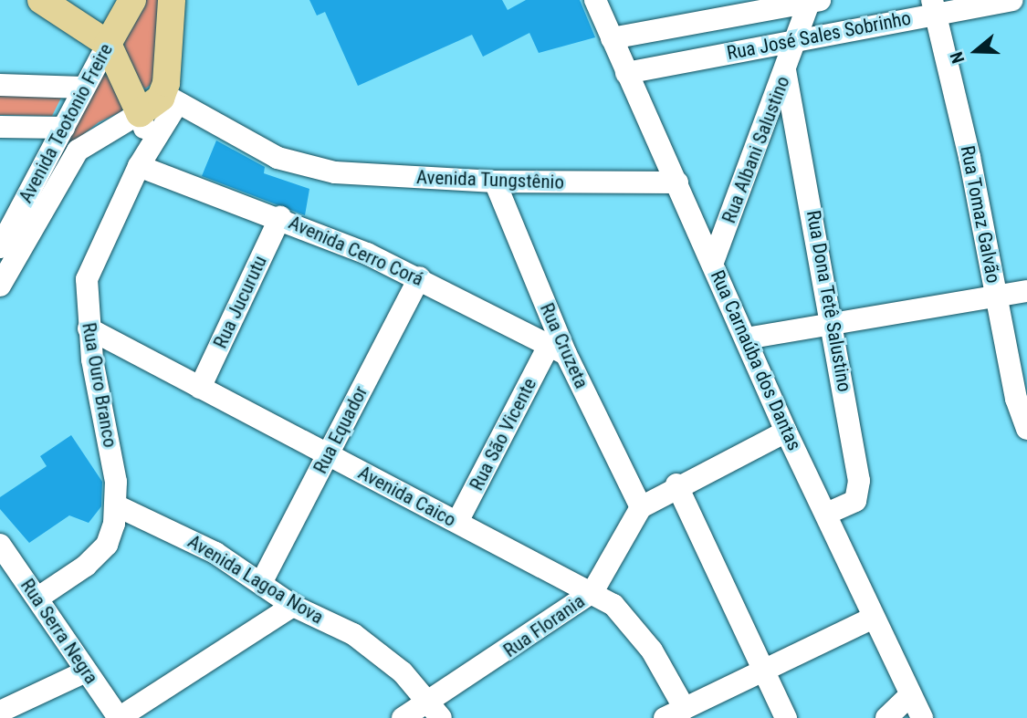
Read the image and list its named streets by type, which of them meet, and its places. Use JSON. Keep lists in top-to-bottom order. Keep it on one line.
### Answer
{"streets":{"main road":["Avenida Teotonio Freire"],"street":["Rua José Sales Sobrinho","Rua Albani Salustino","Avenida Tungstênio","Rua Tomaz Galvão","Avenida Cerro Corá","Rua Dona Tetê Salustino","Rua Jucurutu","Rua Cruzeta","Rua Carnaúba dos Dantas","Rua Ouro Branco","Rua Equador","Rua São Vicente","Avenida Caico","Avenida Lagoa Nova","Rua Florania","Rua Serra Negra"]},"crossings":[["Rua José Sales Sobrinho","Rua Albani Salustino"],["Rua José Sales Sobrinho","Rua Tomaz Galvão"],["Rua José Sales Sobrinho","Rua Carnaúba dos Dantas"],["Avenida Teotonio Freire","Avenida Tungstênio"],["Avenida Teotonio Freire","Rua Ouro Branco"],["Rua Albani Salustino","Rua Dona Tetê Salustino"],["Rua Albani Salustino","Rua Carnaúba dos Dantas"],["Avenida Tungstênio","Rua Cruzeta"],["Avenida Tungstênio","Rua Carnaúba dos Dantas"],["Avenida Tungstênio","Rua Ouro Branco"],["Avenida Cerro Corá","Rua Jucurutu"],["Avenida Cerro Corá","Rua Cruzeta"],["Avenida Cerro Corá","Rua Ouro Branco"],["Avenida Cerro Corá","Rua Equador"],["Avenida Cerro Corá","Rua São Vicente"],["Rua Dona Tetê Salustino","Rua Carnaúba dos Dantas"],["Rua Jucurutu","Avenida Caico"],["Rua Cruzeta","Rua São Vicente"],["Rua Cruzeta","Rua Florania"],["Rua Carnaúba dos Dantas","Rua Florania"],["Rua Ouro Branco","Avenida Caico"],["Rua Ouro Branco","Avenida Lagoa Nova"],["Rua Ouro Branco","Rua Serra Negra"],["Rua Equador","Avenida Caico"],["Rua Equador","Avenida Lagoa Nova"],["Rua São Vicente","Avenida Caico"],["Avenida Caico","Rua Florania"],["Avenida Lagoa Nova","Rua Florania"]],"north":"left"}
